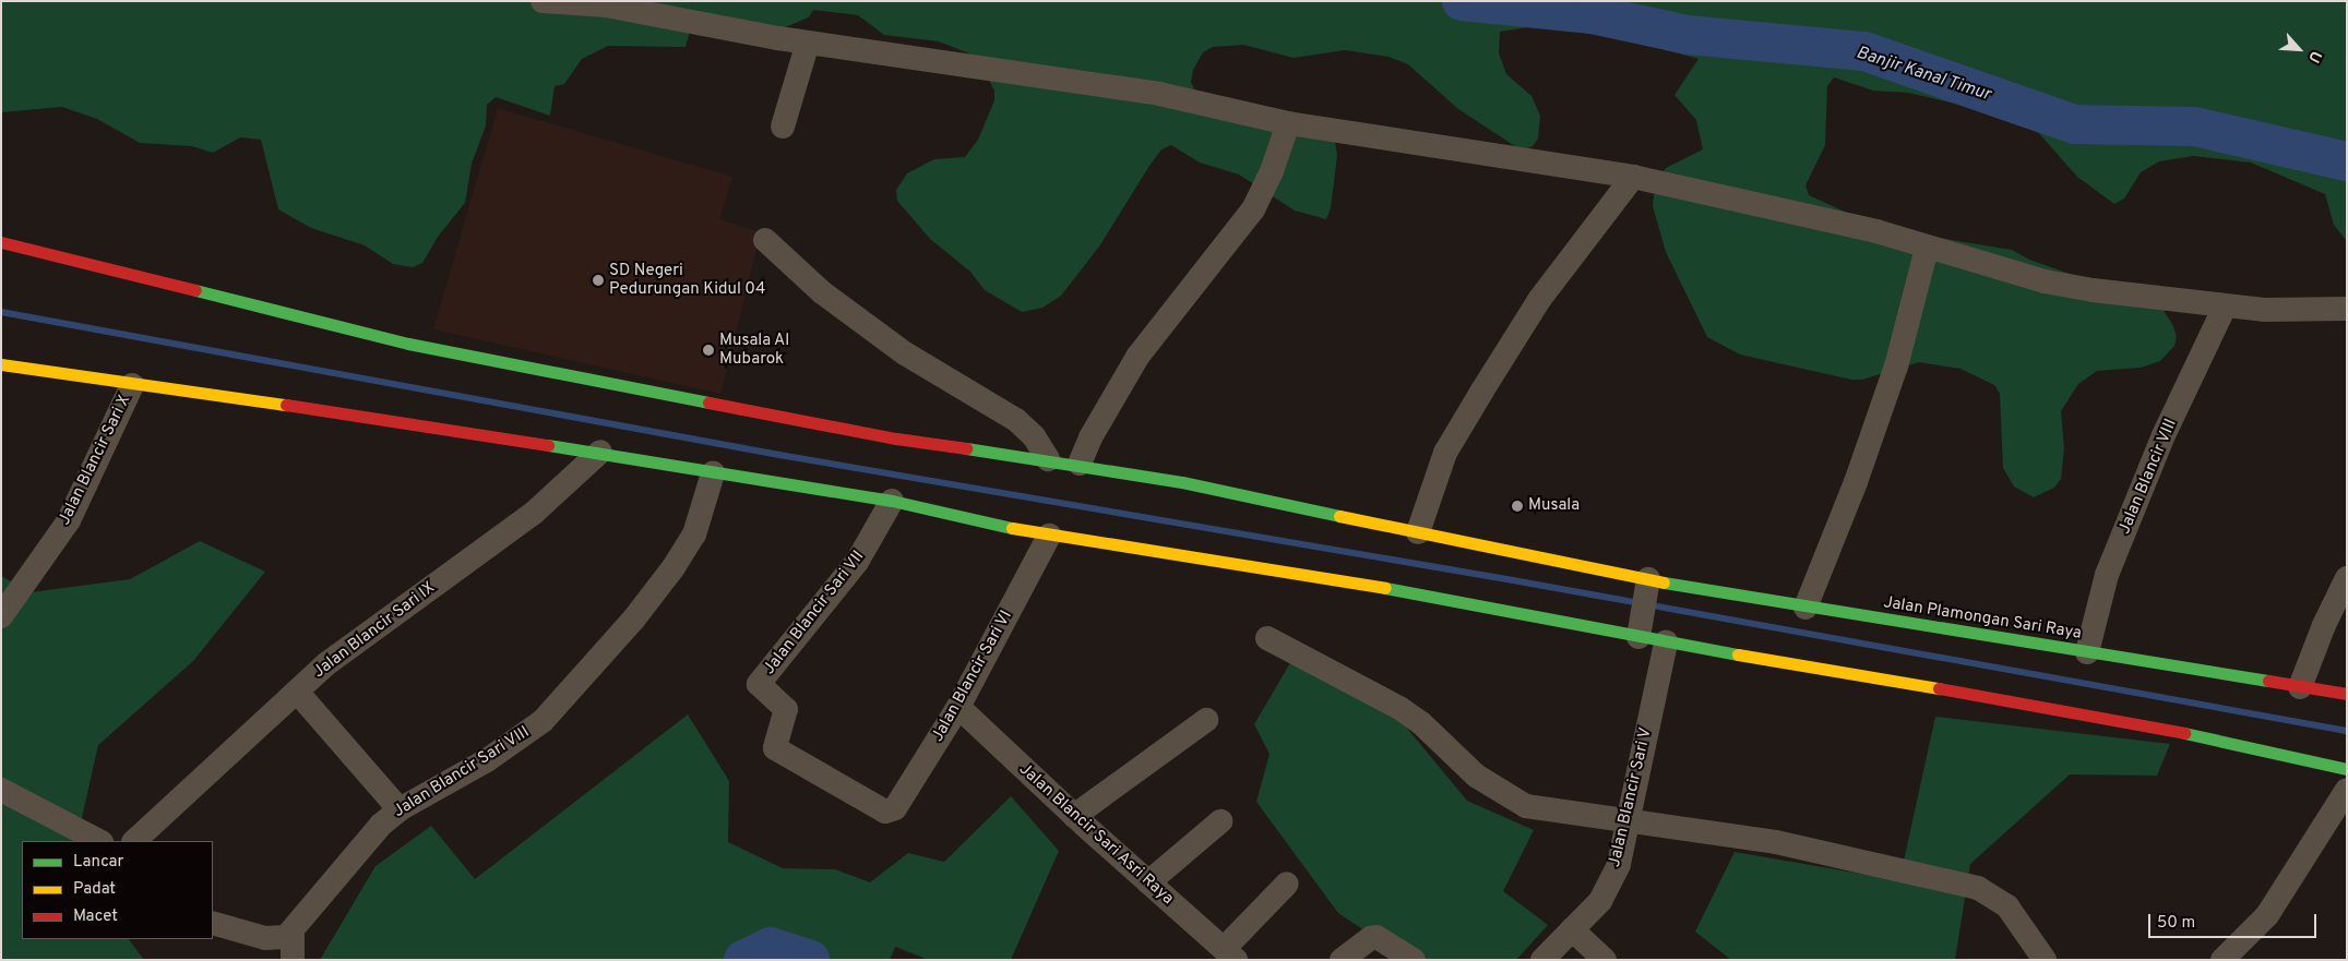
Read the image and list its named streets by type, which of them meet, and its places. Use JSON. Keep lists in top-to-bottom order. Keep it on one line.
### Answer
{"streets":{"street":["Jalan Blancir Sari X","Jalan Blancir VIII","Jalan Blancir Sari VII","Jalan Plamongan Sari Raya","Jalan Blancir Sari IX","Jalan Blancir Sari VI","Jalan Blancir Sari VIII","Jalan Blancir Sari V","Jalan Blancir Sari Asri Raya"]},"crossings":[["Jalan Blancir VIII","Jalan Plamongan Sari Raya"],["Jalan Blancir Sari VII","Jalan Blancir Sari VI"],["Jalan Blancir Sari VI","Jalan Blancir Sari Asri Raya"]],"water":["Banjir Kanal Timur"],"places":["SD Negeri Pedurungan Kidul 04","Musala Al Mubarok","Musala"],"legend":["Lancar","Padat","Macet"],"scale_bar":"50 m","north":"bottom right"}
